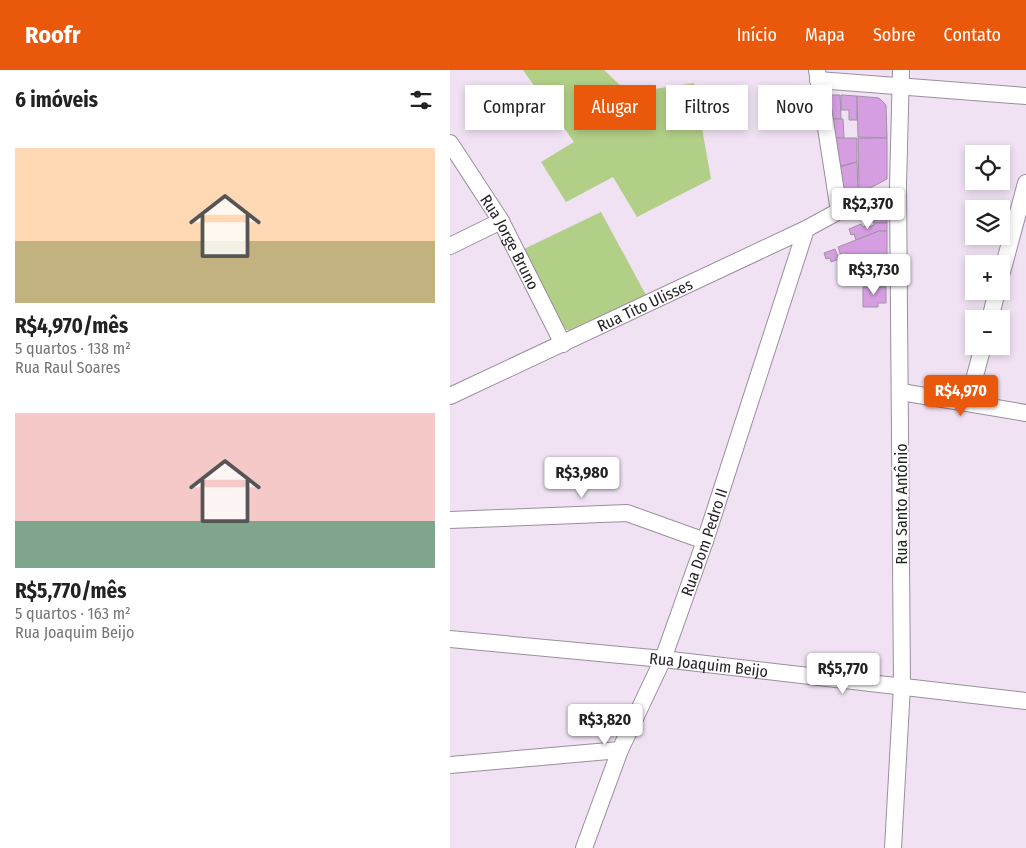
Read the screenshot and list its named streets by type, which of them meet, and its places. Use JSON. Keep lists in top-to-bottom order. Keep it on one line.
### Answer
{"streets":{"street":["Rua Jorge Bruno","Rua Tito Ulisses","Rua Santo Antônio","Rua Dom Pedro II","Rua Joaquim Beijo"]},"crossings":[["Rua Jorge Bruno","Rua Tito Ulisses"],["Rua Tito Ulisses","Rua Dom Pedro II"],["Rua Santo Antônio","Rua Joaquim Beijo"],["Rua Dom Pedro II","Rua Joaquim Beijo"]],"page":{"header":"Roofr","nav":["Início","Mapa","Sobre","Contato"],"heading":"6 imóveis","chip":["Comprar","Alugar","Filtros","Novo"],"list":[{"name":"R$4,970/mês","note":"5 quartos · 138 m² · Rua Raul Soares"},{"name":"R$5,770/mês","note":"5 quartos · 163 m² · Rua Joaquim Beijo"}],"map_buttons":["+","−"],"price":["R$2,370","R$3,730","R$4,970","R$3,980","R$5,770","R$3,820"]}}
